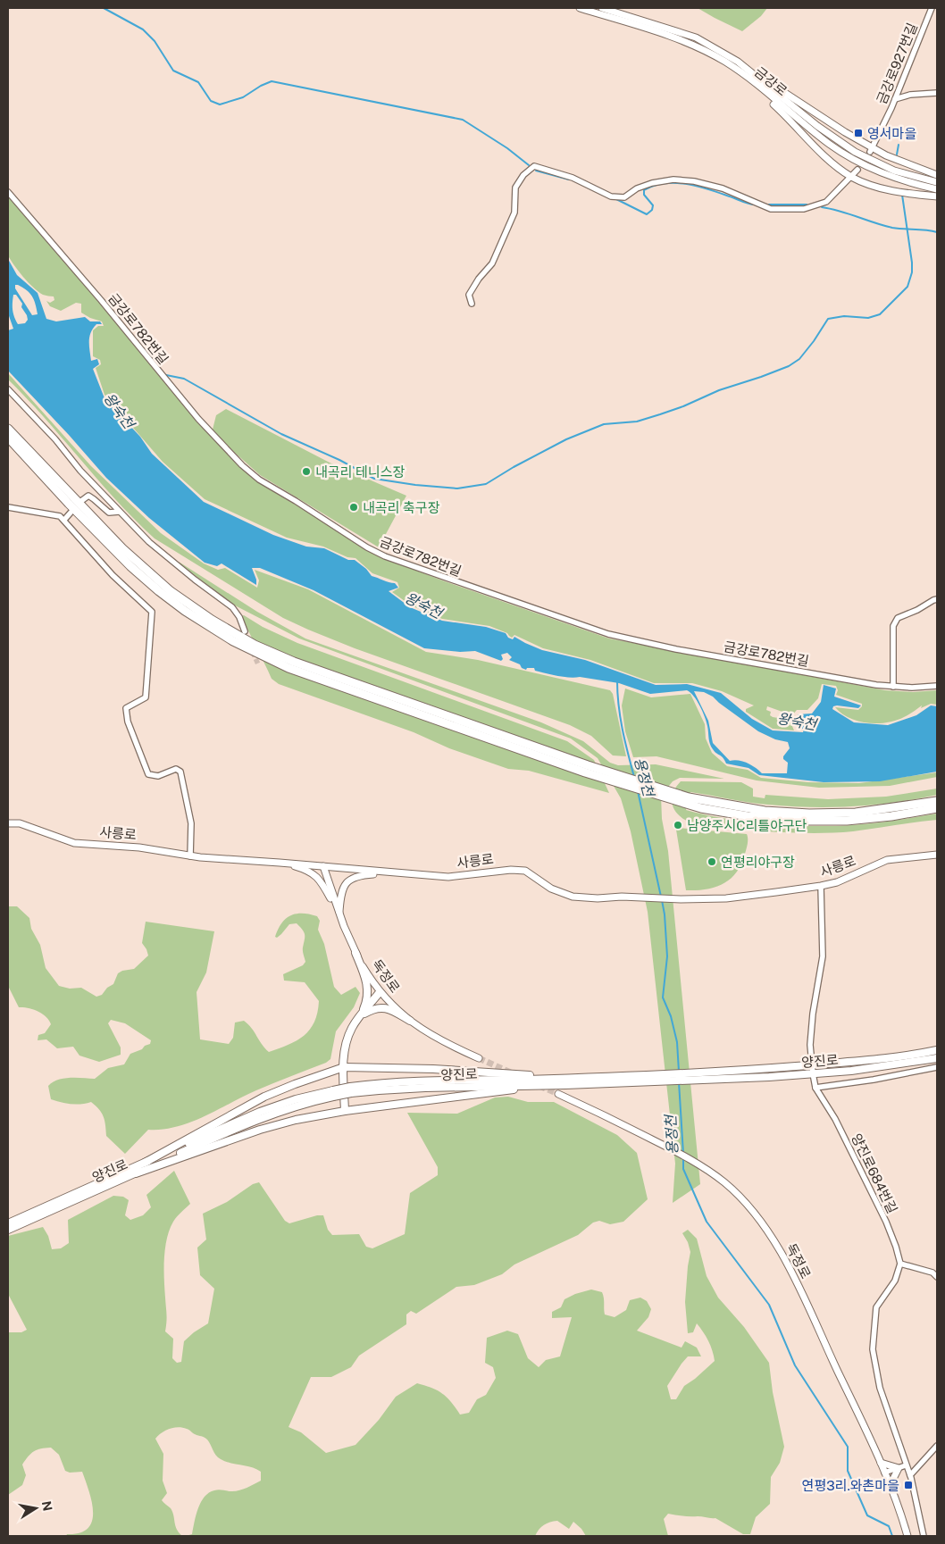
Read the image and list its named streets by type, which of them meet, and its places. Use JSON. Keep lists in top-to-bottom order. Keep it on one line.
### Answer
{"streets":{"main road":["양진로"],"street":["금강로927번길","금강로","금강로782번길","사릉로","독정로","양진로684번길"]},"crossings":[["사릉로","독정로"],["사릉로","양진로684번길"],["양진로","양진로684번길"]],"water":["왕숙천","용정천"],"places":{"transit":["영서마을","연평3리.와촌마을"],"other":["내곡리 테니스장","내곡리 축구장","남양주시C리틀야구단","연평리야구장"]},"north":"right"}
